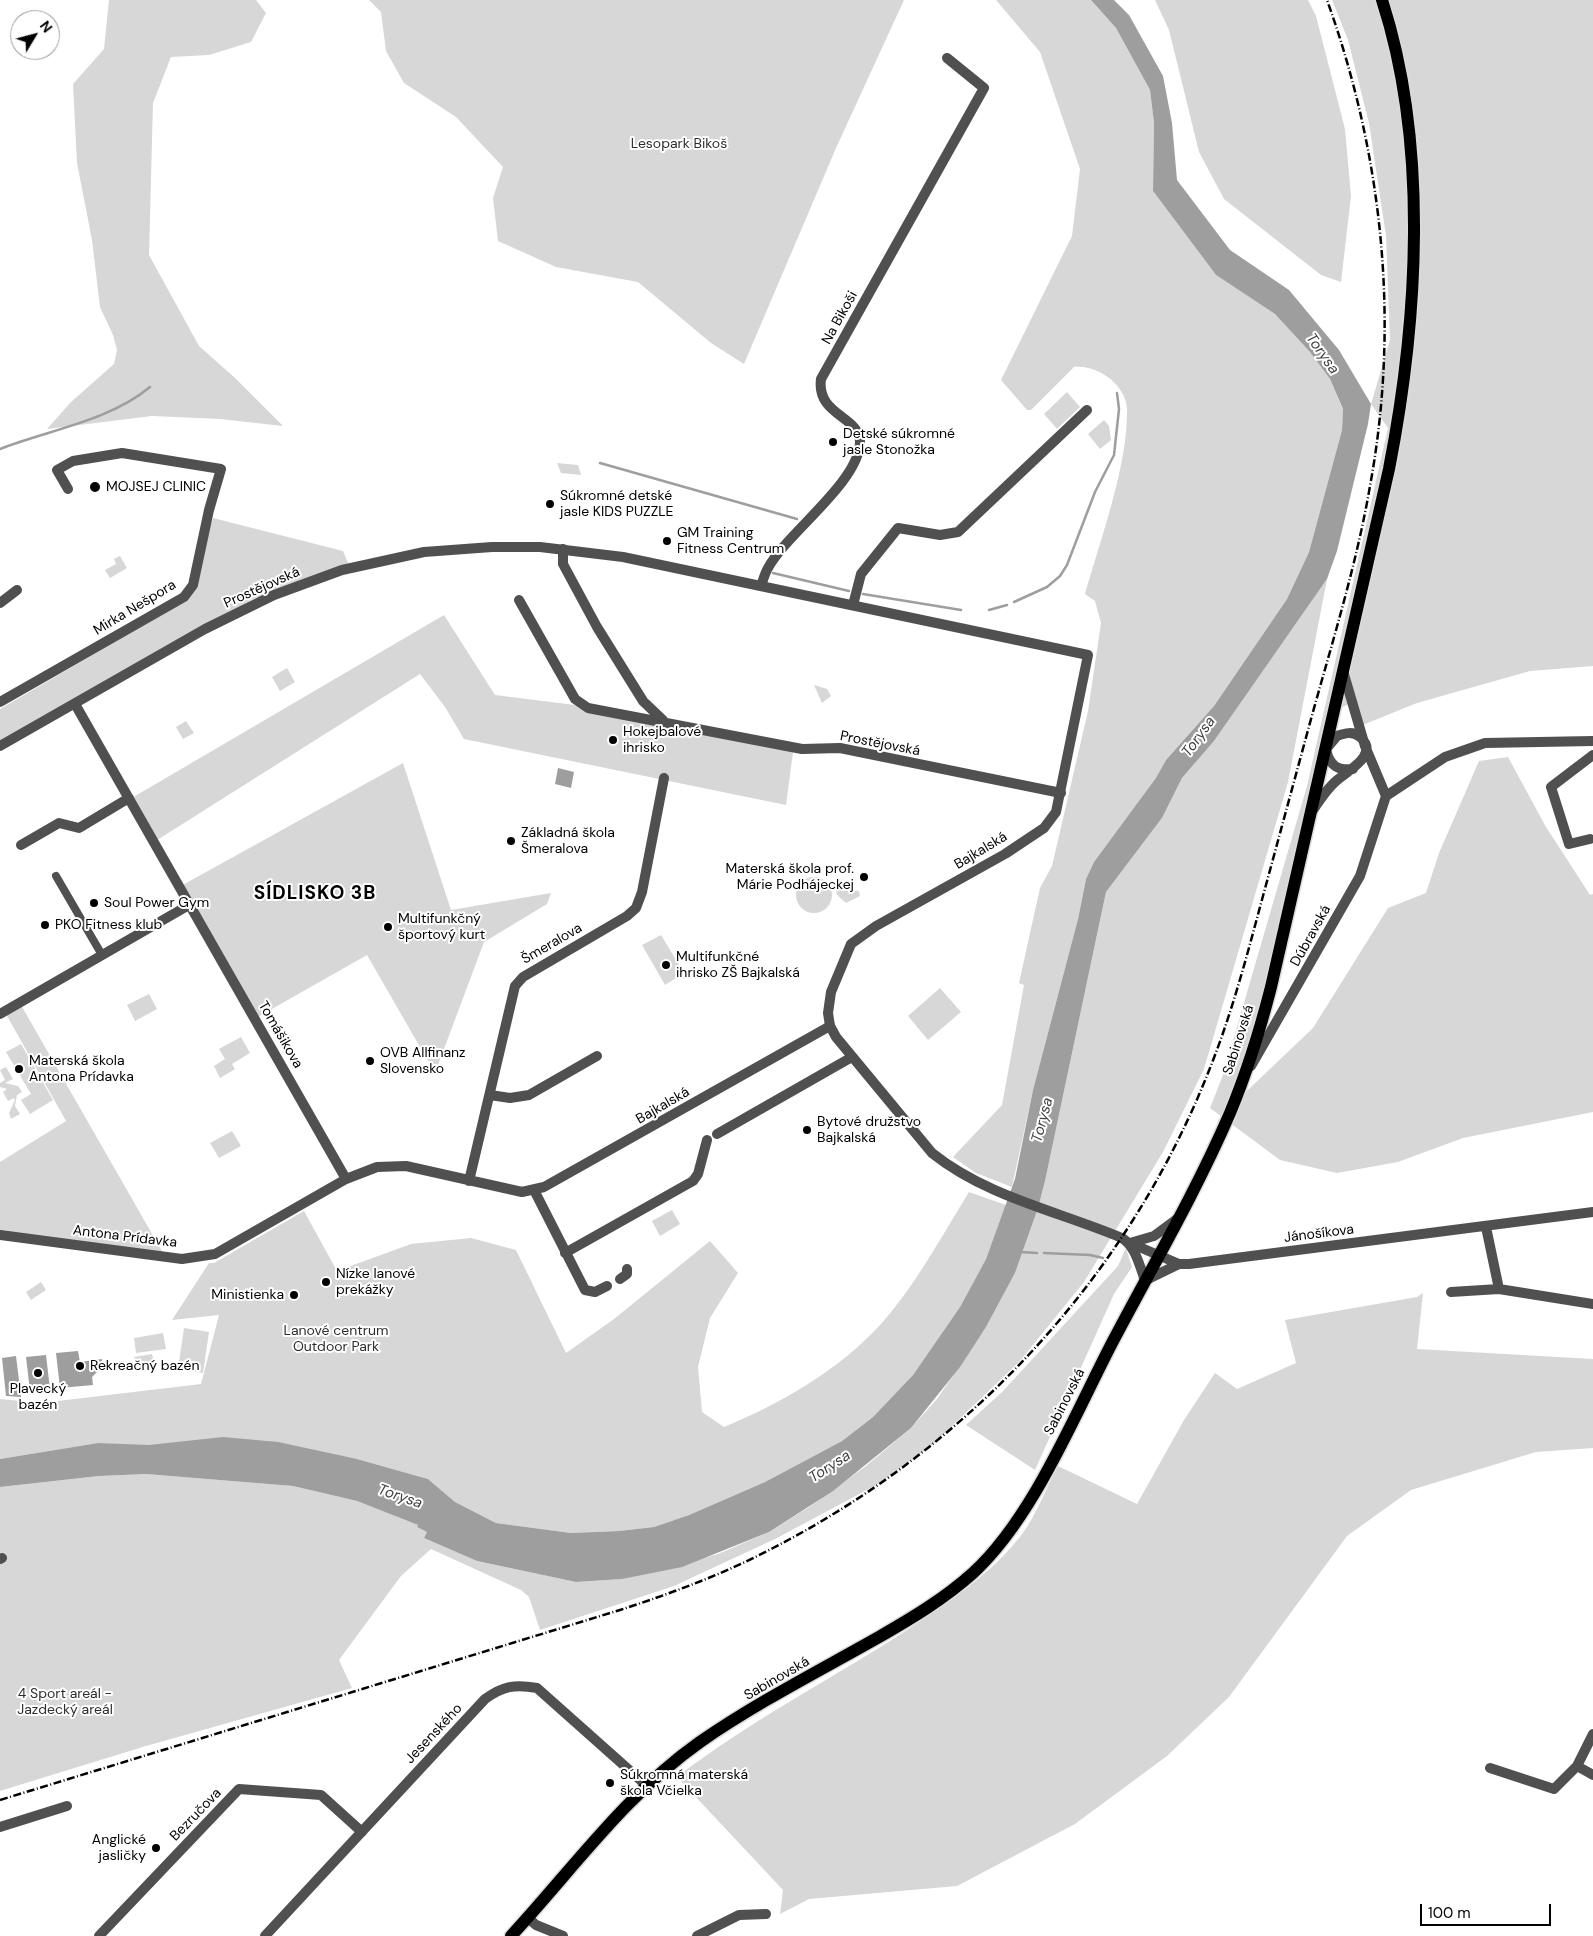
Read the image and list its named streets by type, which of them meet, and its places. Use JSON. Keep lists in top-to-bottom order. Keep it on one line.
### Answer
{"streets":{"main road":["Sabinovská"],"street":["Na Bikoši","Prostějovská","Mirka Nešpora","Bajkalská","Dúbravská","Šmeralova","Tomášikova","Jánošíkova","Antona Prídavka","Jesenského","Bezručova"]},"crossings":[["Na Bikoši","Prostějovská"],["Prostějovská","Bajkalská"],["Prostějovská","Tomášikova"],["Bajkalská","Šmeralova"],["Bajkalská","Tomášikova"],["Bajkalská","Antona Prídavka"],["Dúbravská","Sabinovská"],["Tomášikova","Antona Prídavka"],["Sabinovská","Jesenského"],["Jesenského","Bezručova"]],"districts":["SÍDLISKO 3B"],"water":["Torysa"],"parks":["Lesopark Bikoš","Lanové centrum Outdoor Park","4 Sport areál - Jazdecký areál"],"places":["Detské súkromné jasle Stonožka","MOJSEJ CLINIC","Súkromné detské jasle KIDS PUZZLE","GM Training Fitness Centrum","Hokejbalové ihrisko","Základná škola Šmeralova","Materská škola prof. Márie Podhájeckej","Soul Power Gym","PKO Fitness klub","Multifunkčný športový kurt","Multifunkčné ihrisko ZŠ Bajkalská","OVB Allfinanz Slovensko","Materská škola Antona Prídavka","Bytové družstvo Bajkalská","Nízke lanové prekážky","Ministienka","Rekreačný bazén","Plavecký bazén","Súkromná materská škola Včielka","Anglické jasličky"],"scale_bar":"100 m","north":"top right"}
